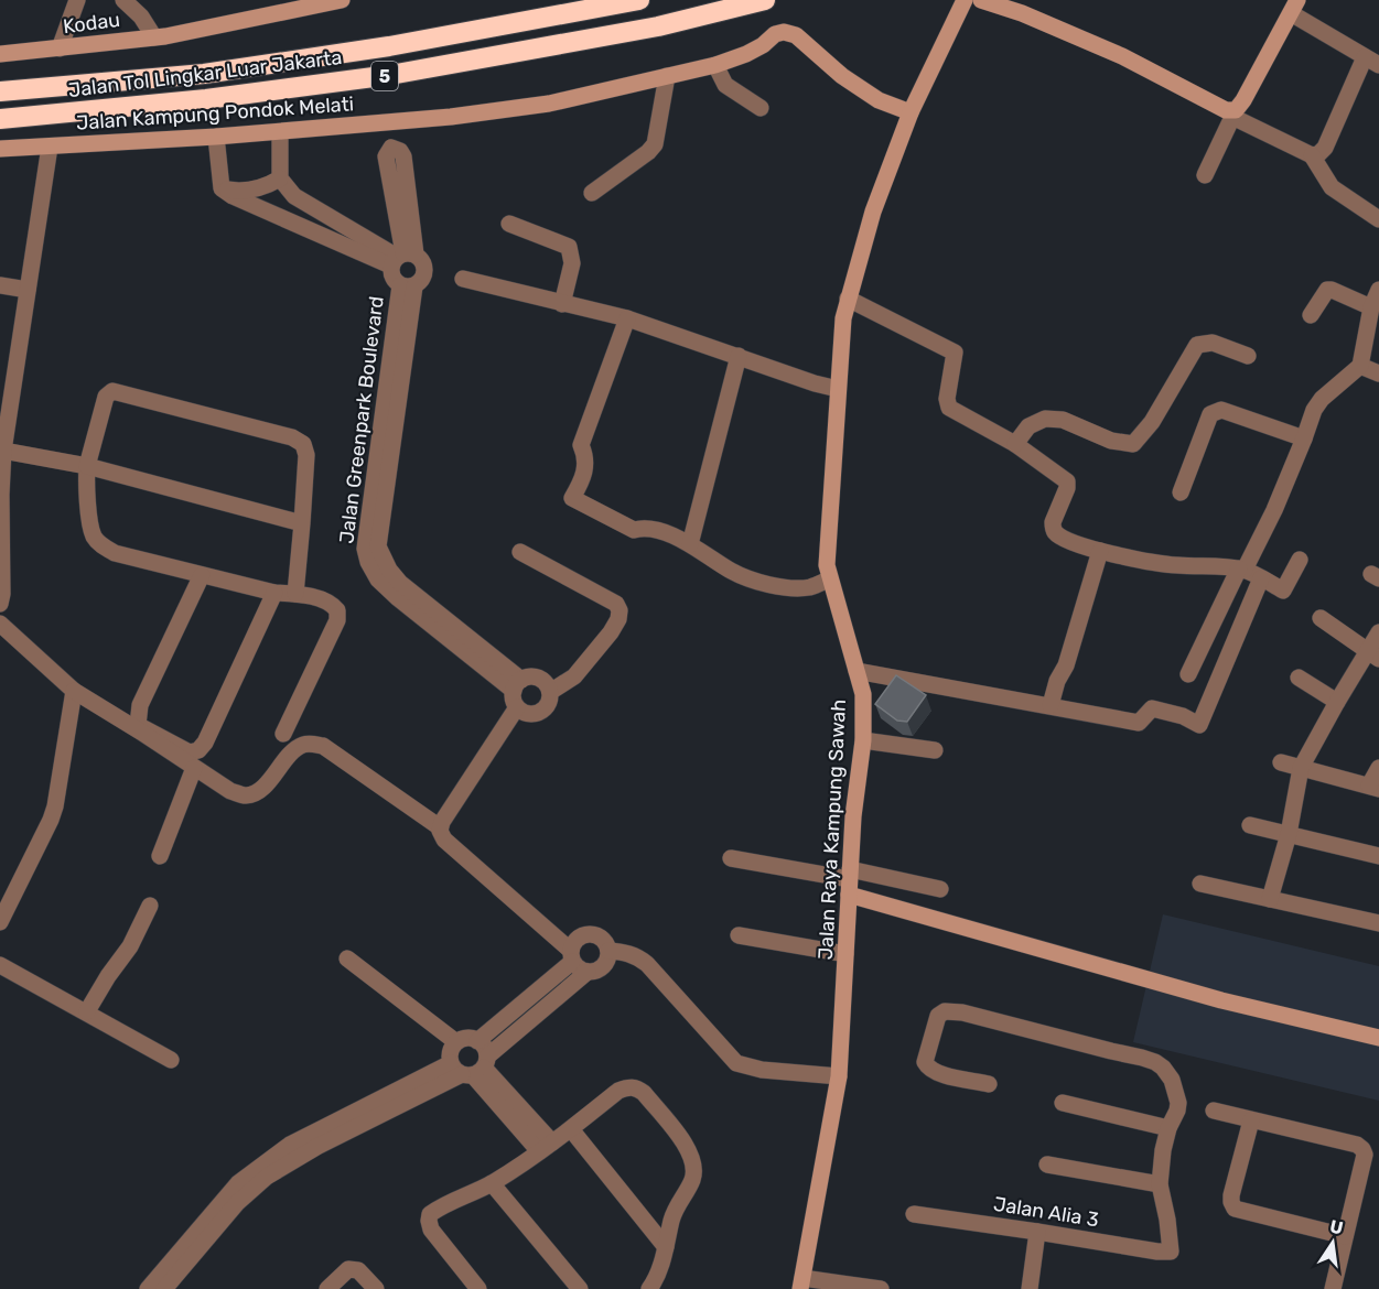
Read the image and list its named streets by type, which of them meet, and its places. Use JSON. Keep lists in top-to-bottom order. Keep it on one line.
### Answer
{"streets":{"highway":["Jalan Tol Lingkar Luar Jakarta","5"],"street":["Kodau","Jalan Kampung Pondok Melati","Jalan Greenpark Boulevard","Jalan Raya Kampung Sawah","Jalan Alia 3"]},"crossings":[["Jalan Kampung Pondok Melati","Jalan Raya Kampung Sawah"]],"north":"top"}
